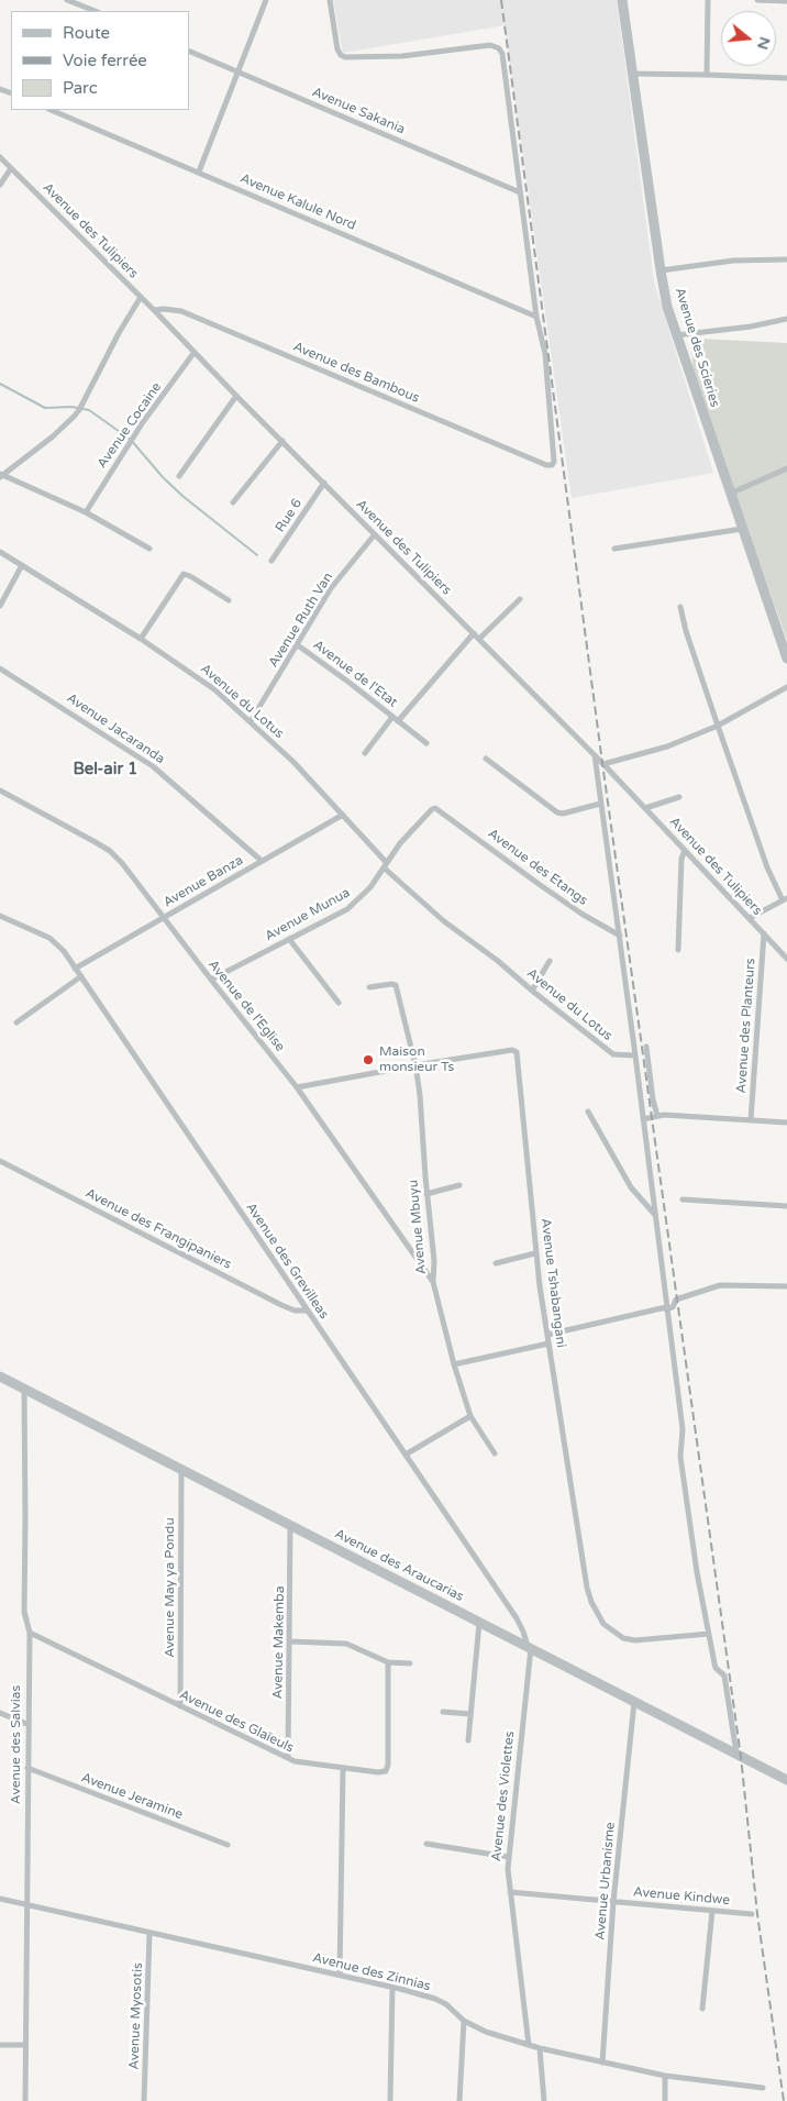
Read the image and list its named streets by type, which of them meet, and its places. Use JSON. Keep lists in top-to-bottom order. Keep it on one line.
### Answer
{"streets":{"street":["Avenue Sakania","Avenue Kalule Nord","Avenue des Tulipiers","Avenue des Scieries","Avenue des Bambous","Avenue Cocaine","Rue 6","Avenue Ruth Van","Avenue de l'Etat","Avenue du Lotus","Avenue Jacaranda","Avenue des Etangs","Avenue Banza","Avenue Munua","Avenue de l'Eglise","Avenue des Planteurs","Avenue Mbuyu","Avenue des Frangipaniers","Avenue des Grevilleas","Avenue Tshabangani","Avenue des Araucarias","Avenue May ya Pondu","Avenue Makemba","Avenue des Glaïeuls","Avenue des Salvias","Avenue Jeramine","Avenue des Violettes","Avenue Urbanisme","Avenue Kindwe","Avenue des Zinnias","Avenue Myosotis"]},"crossings":[["Avenue Kalule Nord","Avenue des Bambous"],["Avenue des Tulipiers","Avenue des Bambous"],["Avenue des Tulipiers","Avenue Cocaine"],["Avenue des Tulipiers","Rue 6"],["Avenue des Tulipiers","Avenue Ruth Van"],["Avenue des Tulipiers","Avenue des Planteurs"],["Avenue Ruth Van","Avenue de l'Etat"],["Avenue Ruth Van","Avenue du Lotus"],["Avenue du Lotus","Avenue Banza"],["Avenue du Lotus","Avenue Munua"],["Avenue Jacaranda","Avenue Banza"],["Avenue des Etangs","Avenue Munua"],["Avenue Banza","Avenue de l'Eglise"],["Avenue Banza","Avenue des Grevilleas"],["Avenue Munua","Avenue de l'Eglise"],["Avenue de l'Eglise","Avenue Mbuyu"],["Avenue de l'Eglise","Avenue Tshabangani"],["Avenue Mbuyu","Avenue Tshabangani"],["Avenue des Frangipaniers","Avenue des Grevilleas"],["Avenue des Grevilleas","Avenue des Araucarias"],["Avenue des Grevilleas","Avenue des Violettes"],["Avenue des Araucarias","Avenue May ya Pondu"],["Avenue des Araucarias","Avenue Makemba"],["Avenue des Araucarias","Avenue des Salvias"],["Avenue des Araucarias","Avenue des Violettes"],["Avenue des Araucarias","Avenue Urbanisme"],["Avenue May ya Pondu","Avenue des Glaïeuls"],["Avenue Makemba","Avenue des Glaïeuls"],["Avenue des Glaïeuls","Avenue des Salvias"],["Avenue des Salvias","Avenue Jeramine"],["Avenue des Salvias","Avenue des Zinnias"],["Avenue des Violettes","Avenue Kindwe"],["Avenue des Violettes","Avenue des Zinnias"],["Avenue Urbanisme","Avenue Kindwe"],["Avenue Urbanisme","Avenue des Zinnias"],["Avenue des Zinnias","Avenue Myosotis"]],"districts":["Bel-air 1"],"places":["Maison monsieur Ts"],"legend":["Route","Voie ferrée","Parc"],"north":"right"}
